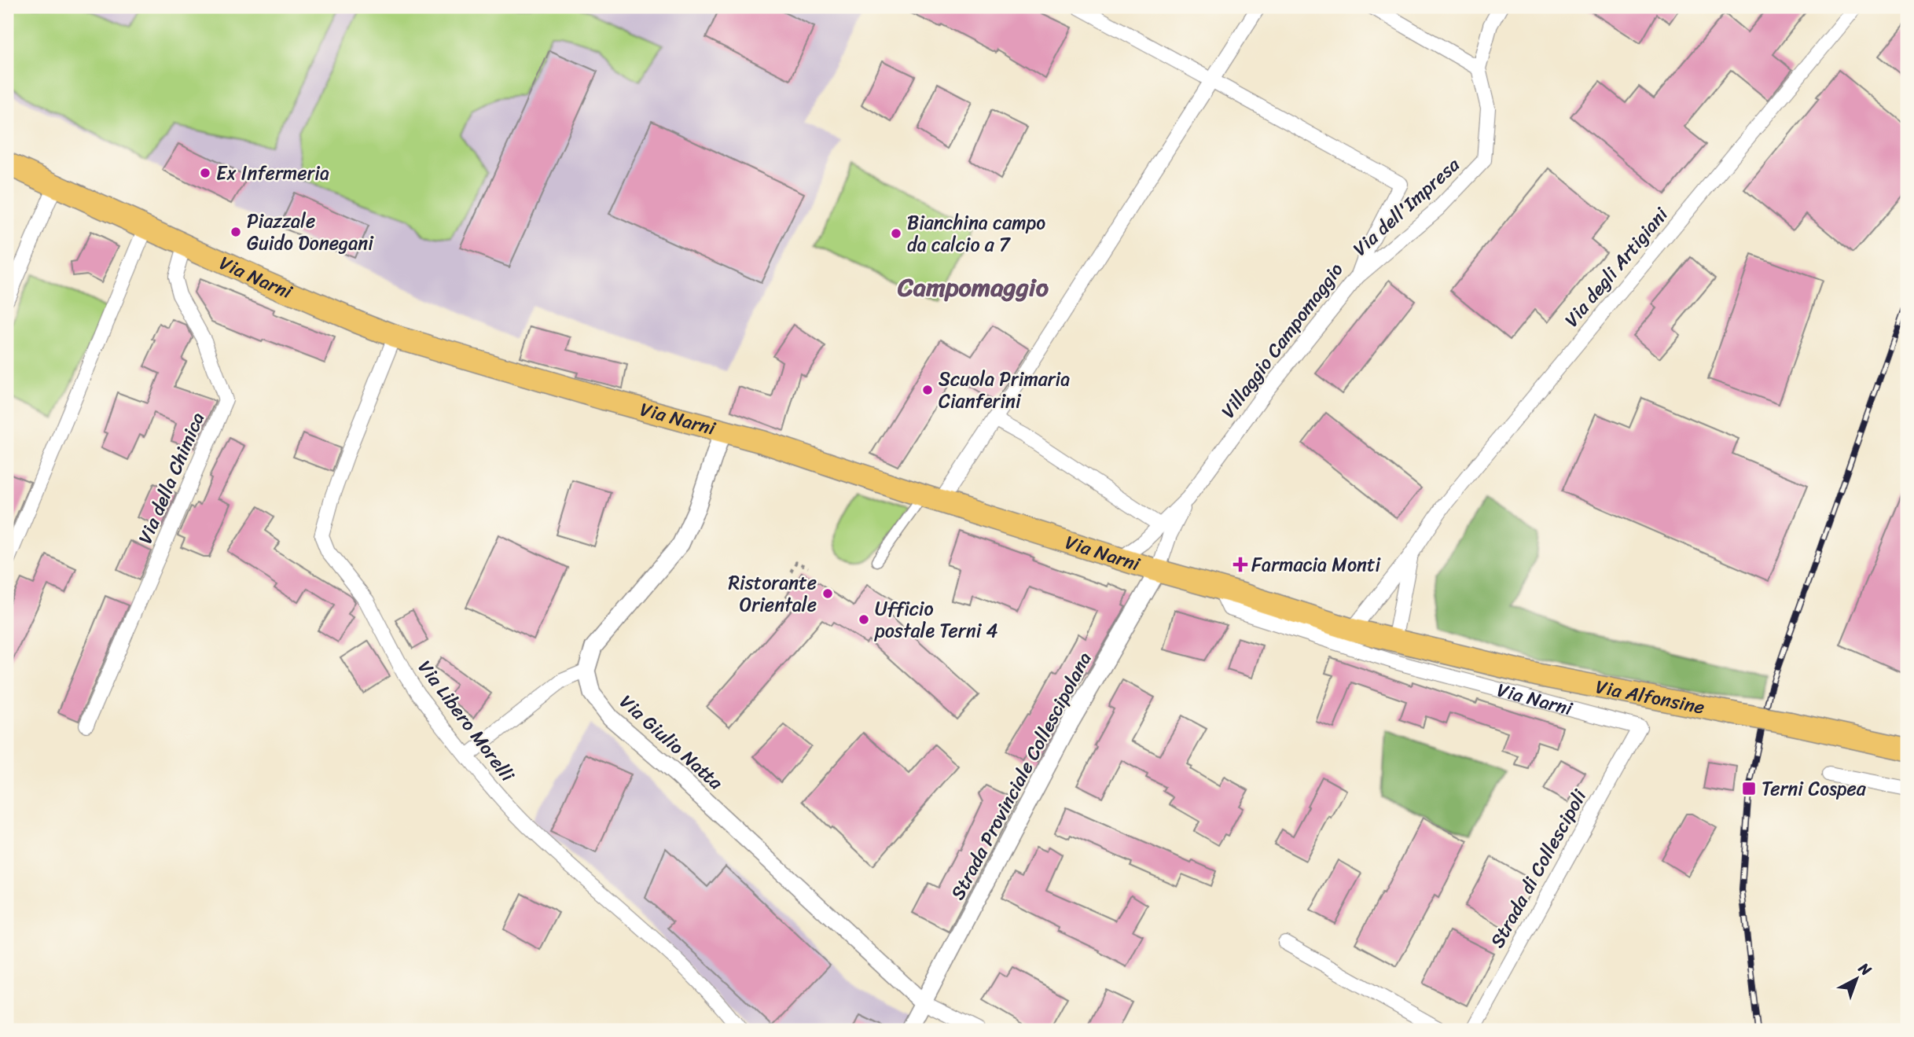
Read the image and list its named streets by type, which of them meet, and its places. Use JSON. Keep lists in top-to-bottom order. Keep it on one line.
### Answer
{"streets":{"main road":["Via Narni","Via Alfonsine"],"street":["Via dell'Impresa","Via degli Artigiani","Villaggio Campomaggio","Via della Chimica","Via Libero Morelli","Via Giulio Natta","Strada Provinciale Collescipolana","Strada di Collescipoli"]},"crossings":[["Via dell'Impresa","Villaggio Campomaggio"],["Via degli Artigiani","Via Narni"],["Via degli Artigiani","Via Alfonsine"],["Via Narni","Villaggio Campomaggio"],["Via Narni","Via della Chimica"],["Via Narni","Via Alfonsine"],["Via Narni","Via Libero Morelli"],["Via Narni","Strada Provinciale Collescipolana"],["Via Narni","Strada di Collescipoli"],["Villaggio Campomaggio","Strada Provinciale Collescipolana"],["Via Giulio Natta","Strada Provinciale Collescipolana"]],"districts":["Campomaggio"],"places":{"other":["Ex Infermeria","Piazzale Guido Donegani","Bianchina campo da calcio a 7","Scuola Primaria Cianferini","Ristorante Orientale","Ufficio postale Terni 4"],"health":["Farmacia Monti"],"transit":["Terni Cospea"]},"north":"top right"}
